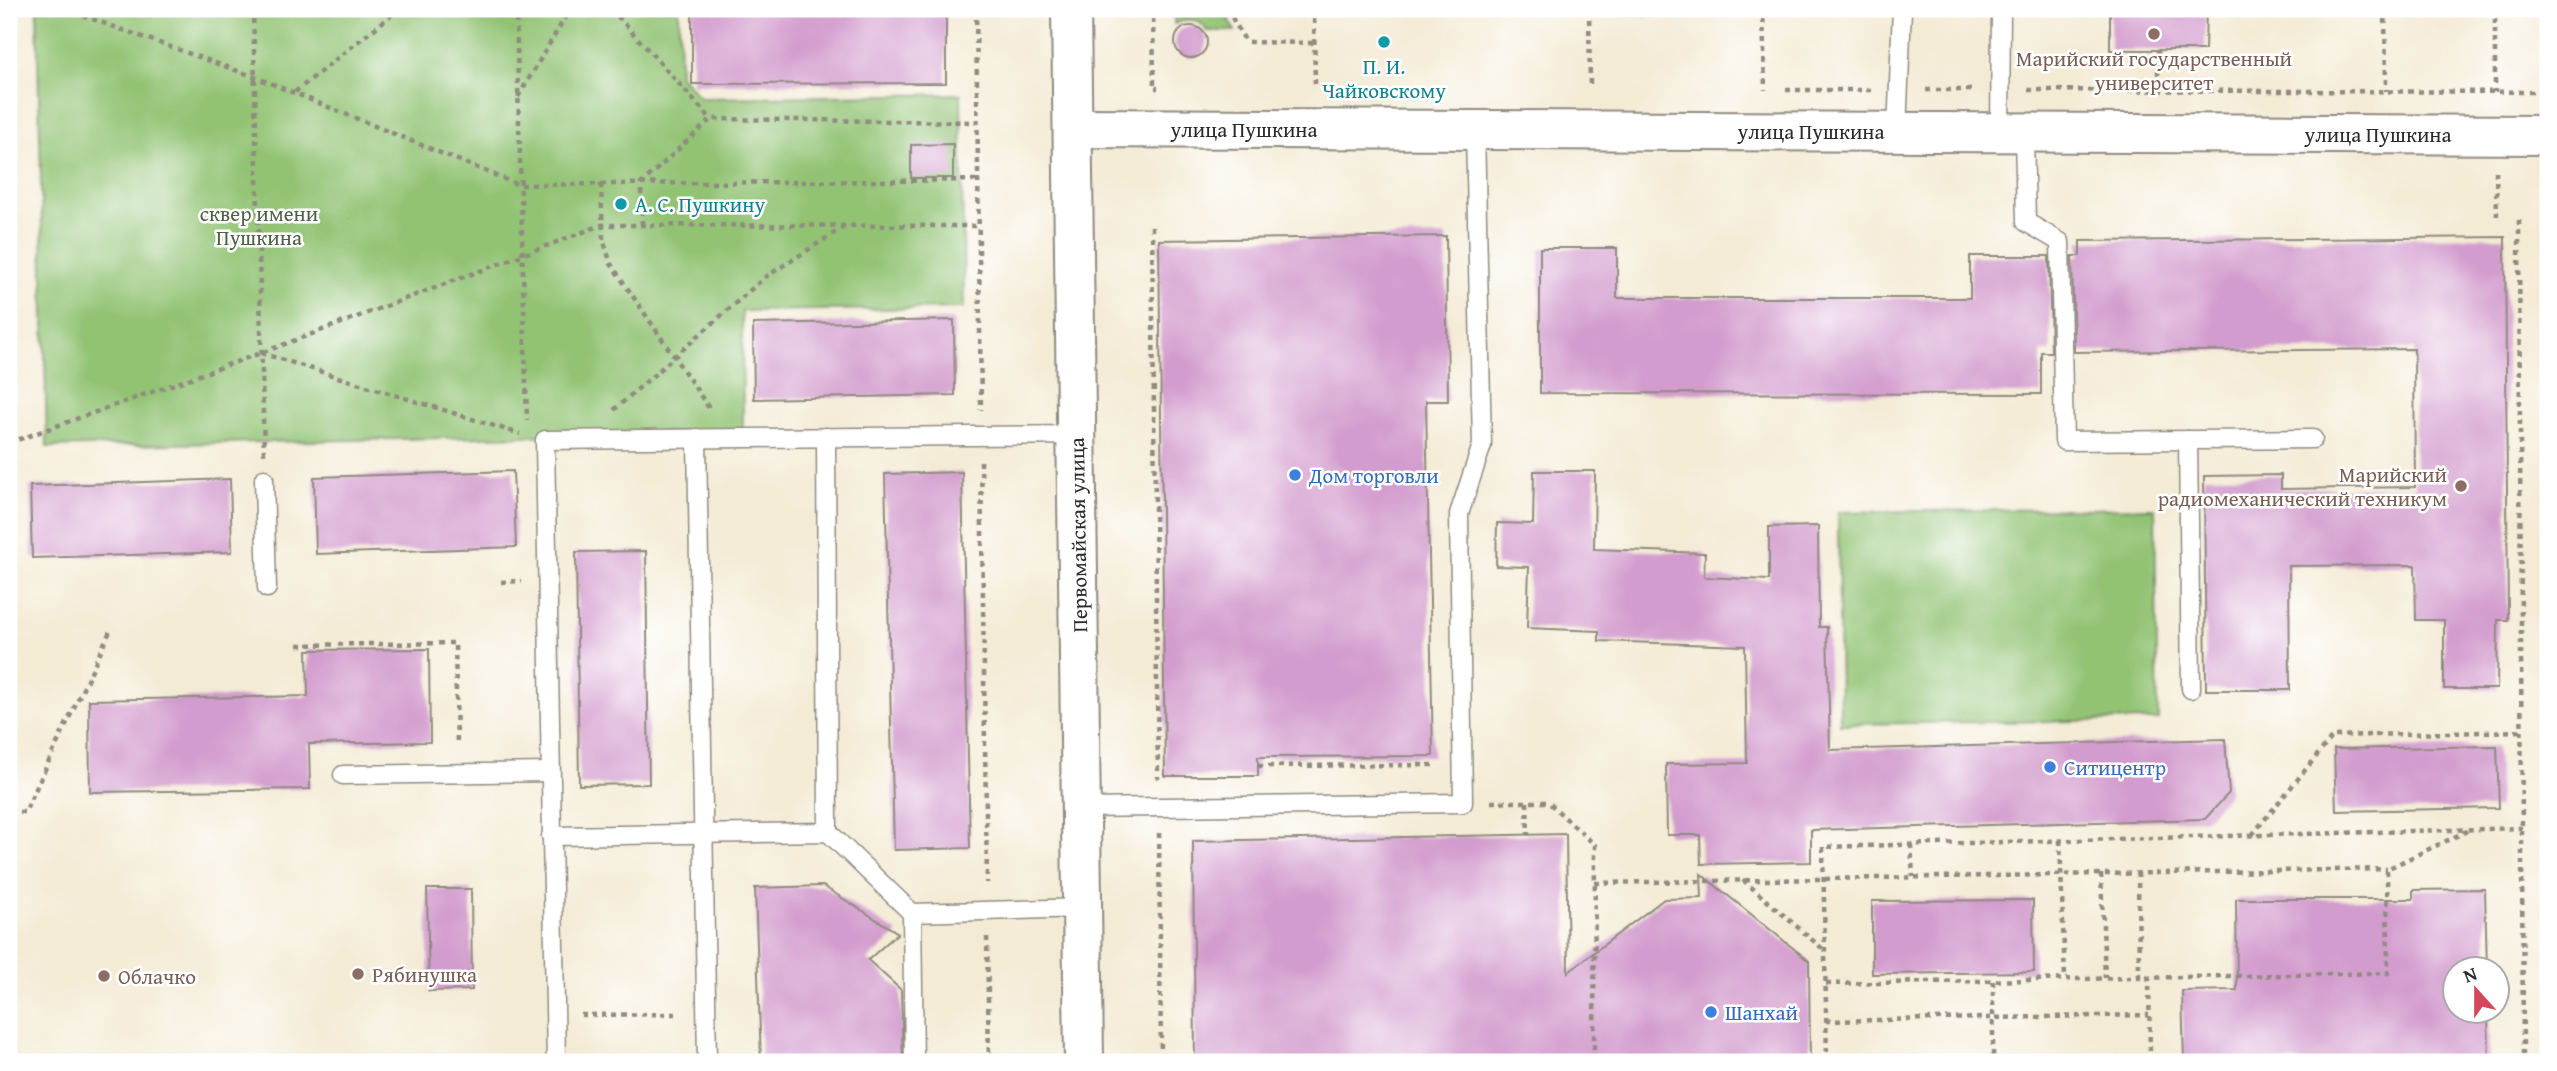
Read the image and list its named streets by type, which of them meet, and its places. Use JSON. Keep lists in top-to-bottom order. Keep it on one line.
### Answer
{"streets":{"street":["улица Пушкина","Первомайская улица"]},"crossings":[["улица Пушкина","Первомайская улица"]],"parks":["сквер имени Пушкина"],"places":["Марийский государственный университет","П. И. Чайковскому","А. С. Пушкину","Дом торговли","Марийский радиомеханический техникум","Ситицентр","Рябинушка","Облачко","Шанхай"],"north":"top"}
